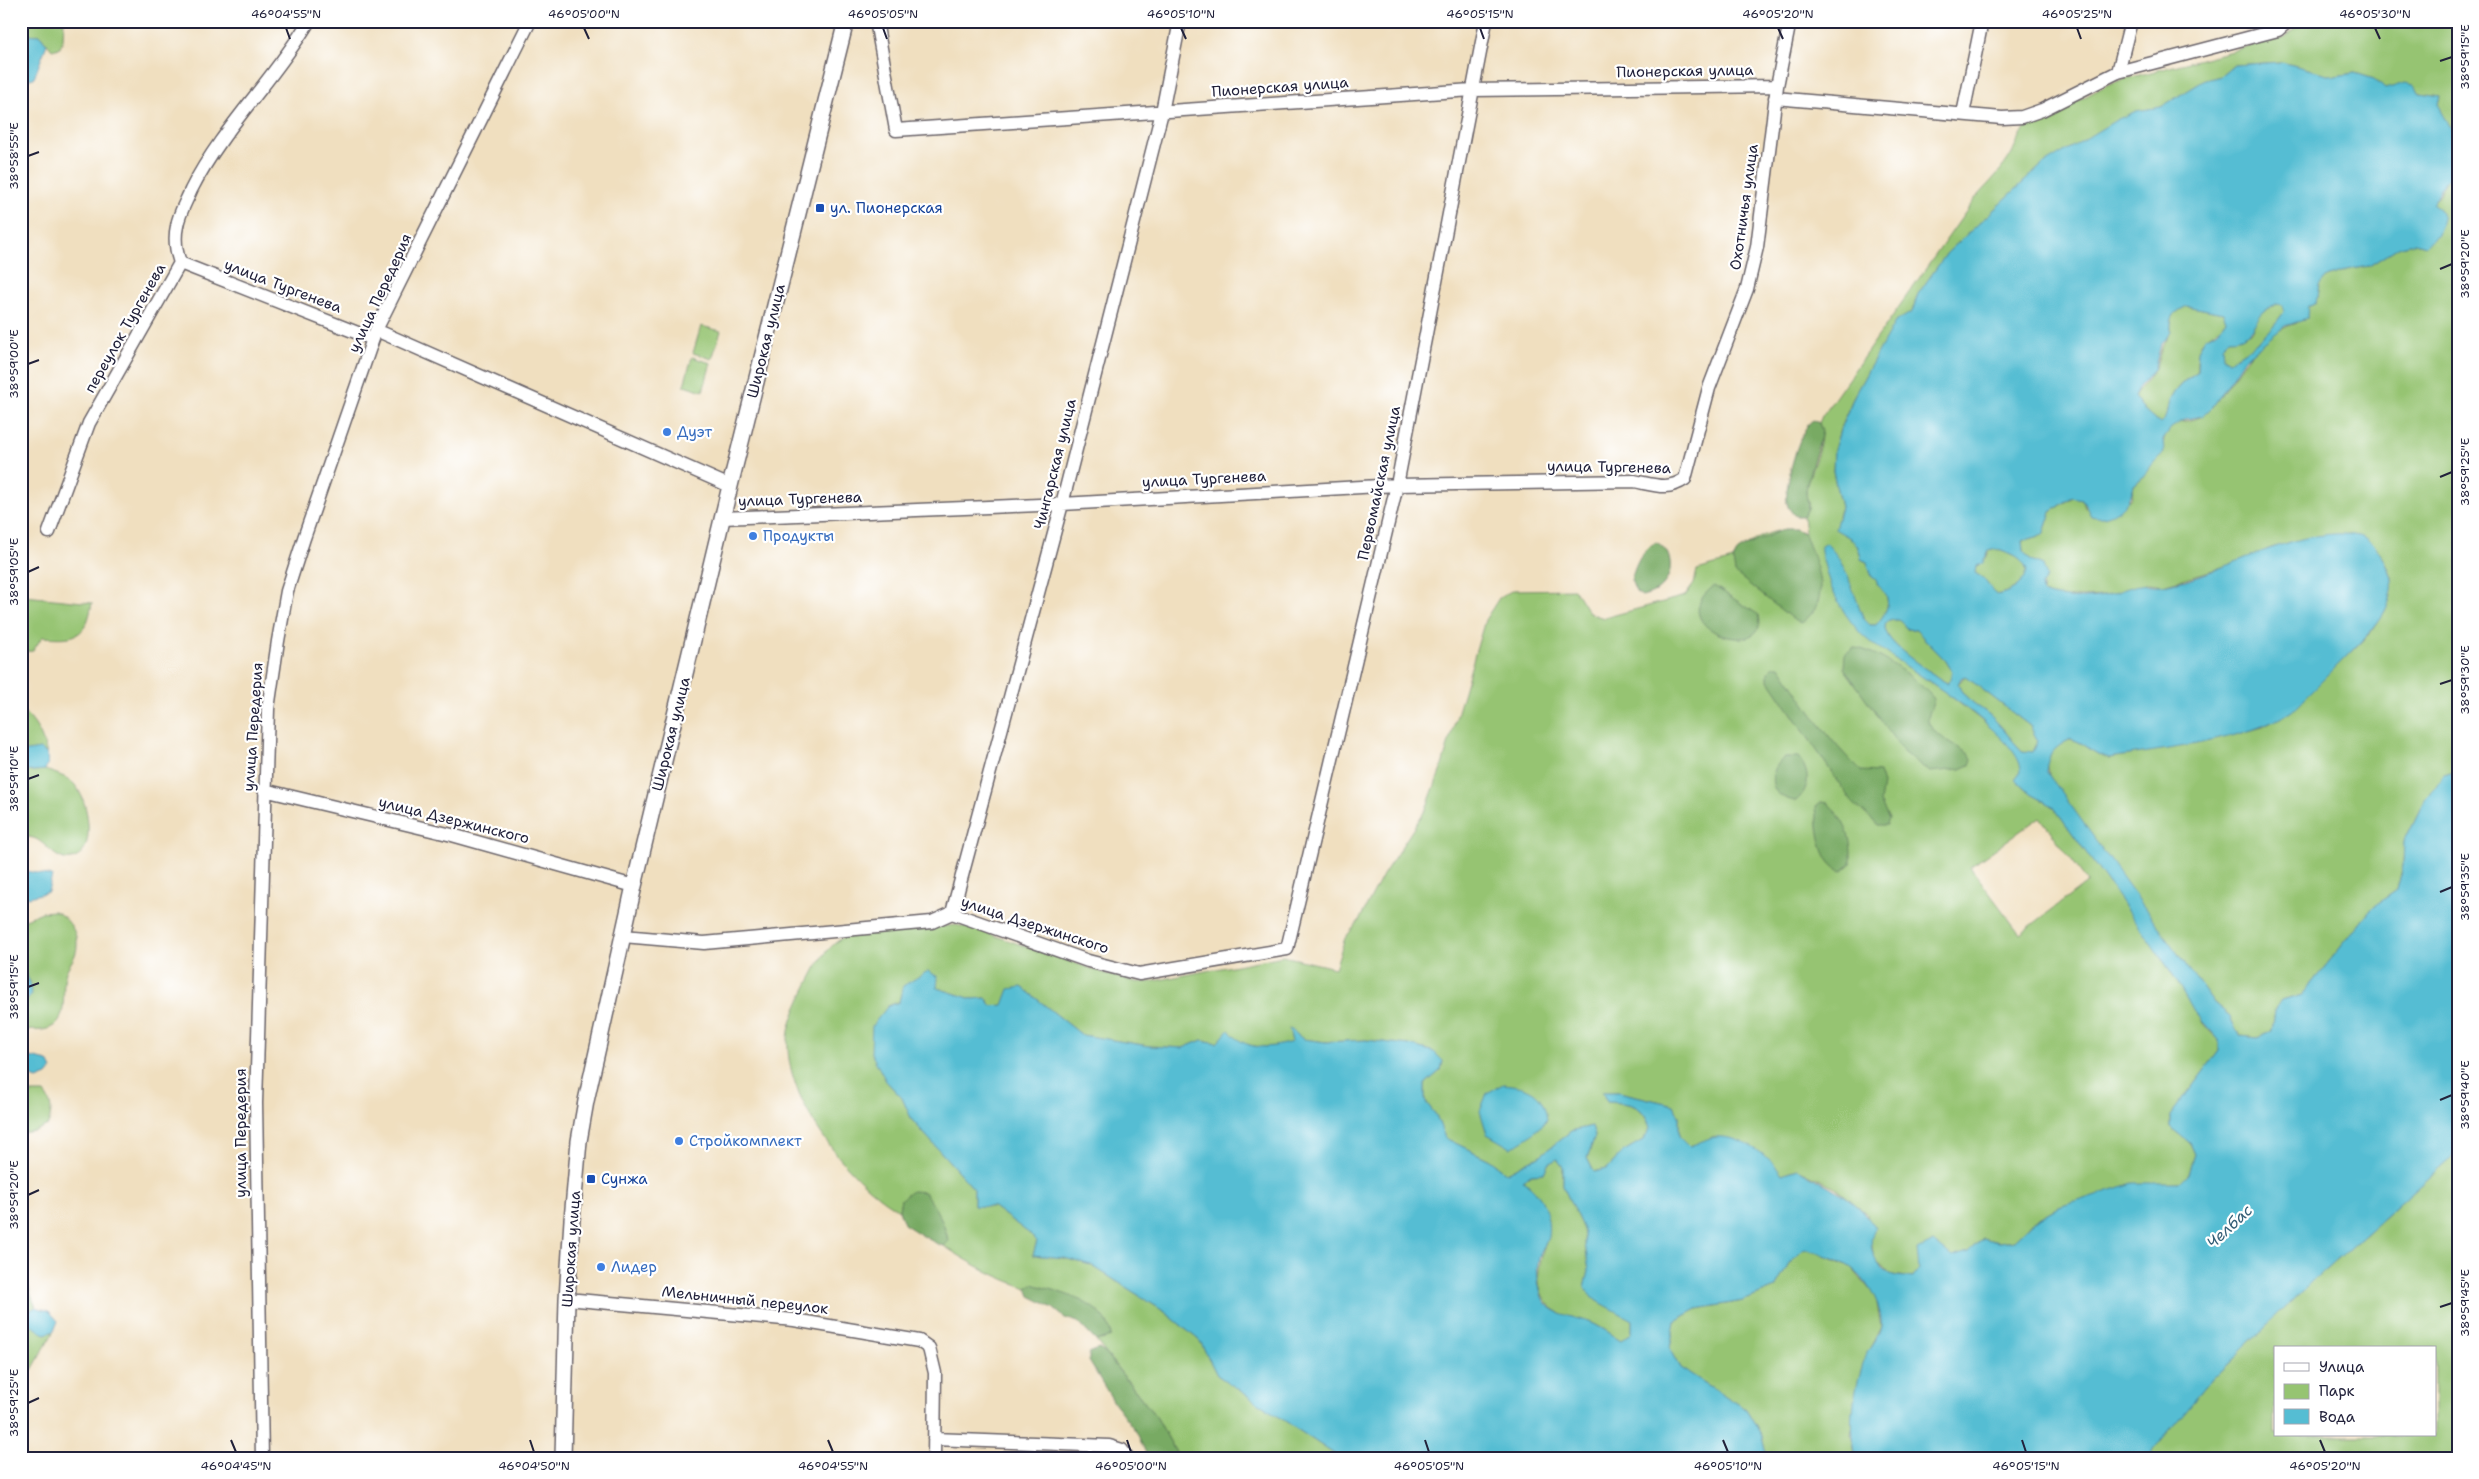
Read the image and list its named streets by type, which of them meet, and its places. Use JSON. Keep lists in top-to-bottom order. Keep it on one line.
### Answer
{"streets":{"street":["Пионерская улица","Охотничья улица","улица Тургенева","улица Передерия","переулок Тургенева","Широкая улица","Чингарская улица","Первомайская улица","улица Дзержинского","Мельничный переулок"]},"crossings":[["Пионерская улица","Охотничья улица"],["Пионерская улица","Чингарская улица"],["Пионерская улица","Первомайская улица"],["Охотничья улица","улица Тургенева"],["улица Тургенева","улица Передерия"],["улица Тургенева","переулок Тургенева"],["улица Тургенева","Широкая улица"],["улица Тургенева","Чингарская улица"],["улица Тургенева","Первомайская улица"],["улица Передерия","улица Дзержинского"],["Широкая улица","улица Дзержинского"],["Широкая улица","Мельничный переулок"],["Чингарская улица","улица Дзержинского"],["Первомайская улица","улица Дзержинского"]],"water":["Челбас"],"places":{"transit":["ул. Пионерская","Сунжа"],"other":["Дуэт","Продукты","Стройкомплект","Лидер"]},"legend":["Улица","Парк","Вода"],"coordinates":["46°04'55\"N","46°05'00\"N","46°05'05\"N","46°05'10\"N","46°05'15\"N","46°05'20\"N","46°05'25\"N","46°05'30\"N","38°59'15\"E","38°58'55\"E","38°59'20\"E","38°59'00\"E","38°59'25\"E","38°59'05\"E","38°59'30\"E","38°59'10\"E","38°59'35\"E","38°59'40\"E","38°59'45\"E","46°04'45\"N","46°04'50\"N"]}
